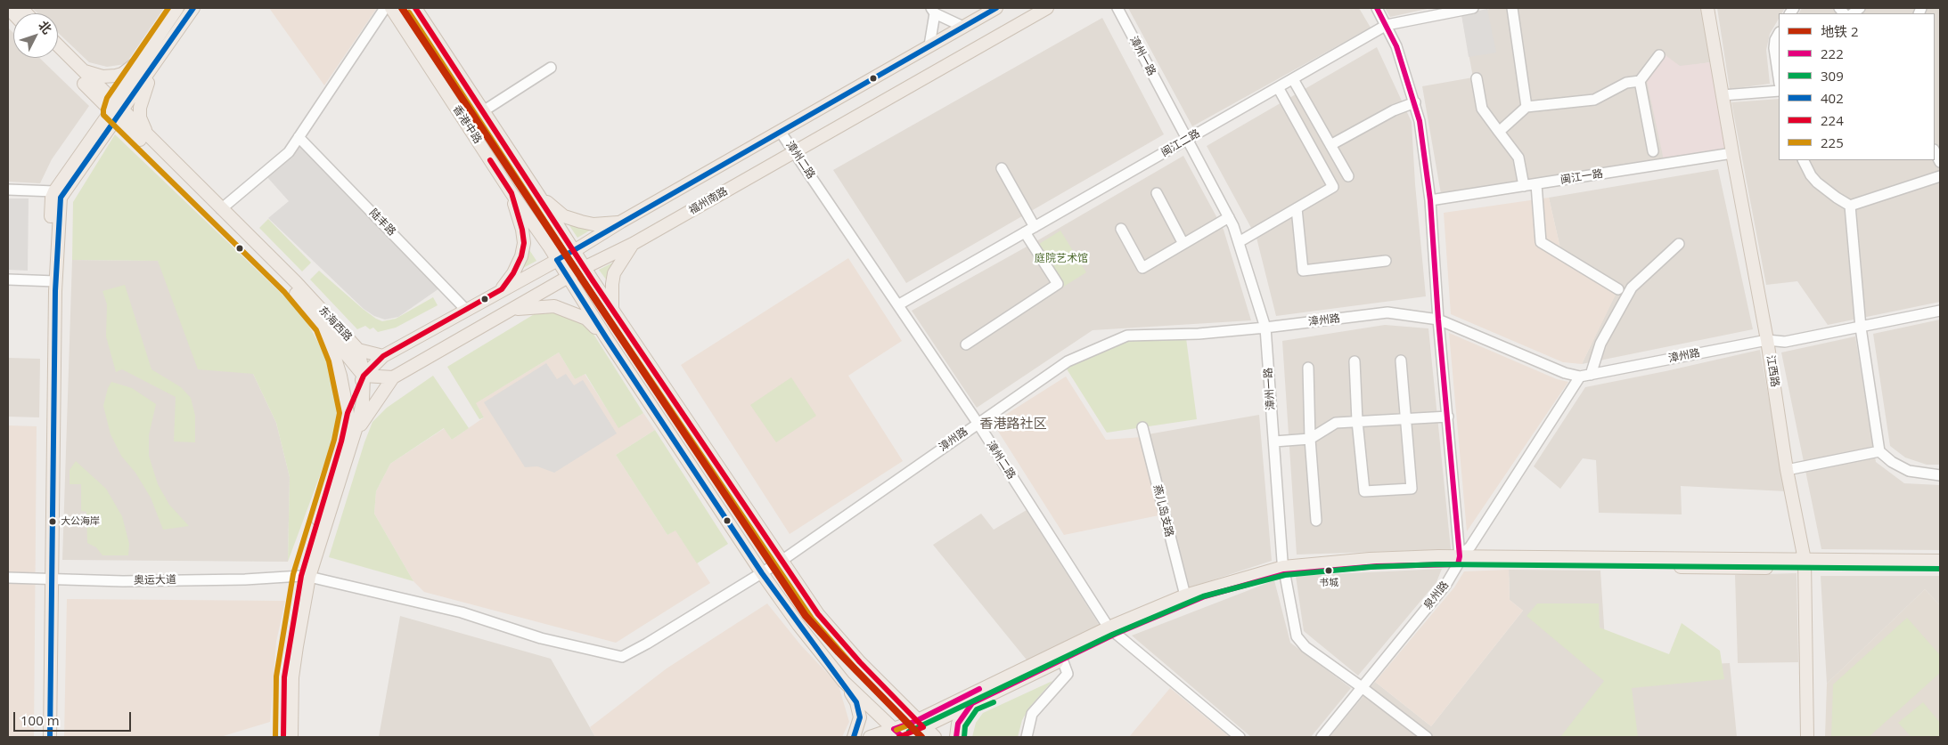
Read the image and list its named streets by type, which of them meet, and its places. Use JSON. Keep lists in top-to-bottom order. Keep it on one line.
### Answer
{"streets":{"main road":["香港中路","福州南路","东海西路","江西路"],"street":["漳州一路","闽江二路","漳州二路","闽江一路","陆丰路","漳州路","燕儿岛支路","奥运大道","泉州路"]},"crossings":[["漳州一路","闽江二路"],["漳州一路","漳州路"],["漳州一路","泉州路"],["香港中路","福州南路"],["香港中路","漳州路"],["香港中路","奥运大道"],["闽江二路","漳州二路"],["漳州二路","福州南路"],["漳州二路","漳州路"],["闽江一路","江西路"],["漳州路","江西路"],["漳州路","奥运大道"],["漳州路","泉州路"],["东海西路","奥运大道"]],"districts":["香港路社区"],"parks":["庭院艺术馆"],"places":["大公海岸","书城"],"lines":["metro line 2","transit line 222","transit line 402","transit line 224","transit line 225","transit line 309"],"legend":["地铁 2","222","309","402","224","225"],"scale_bar":"100 m","north":"top right"}
